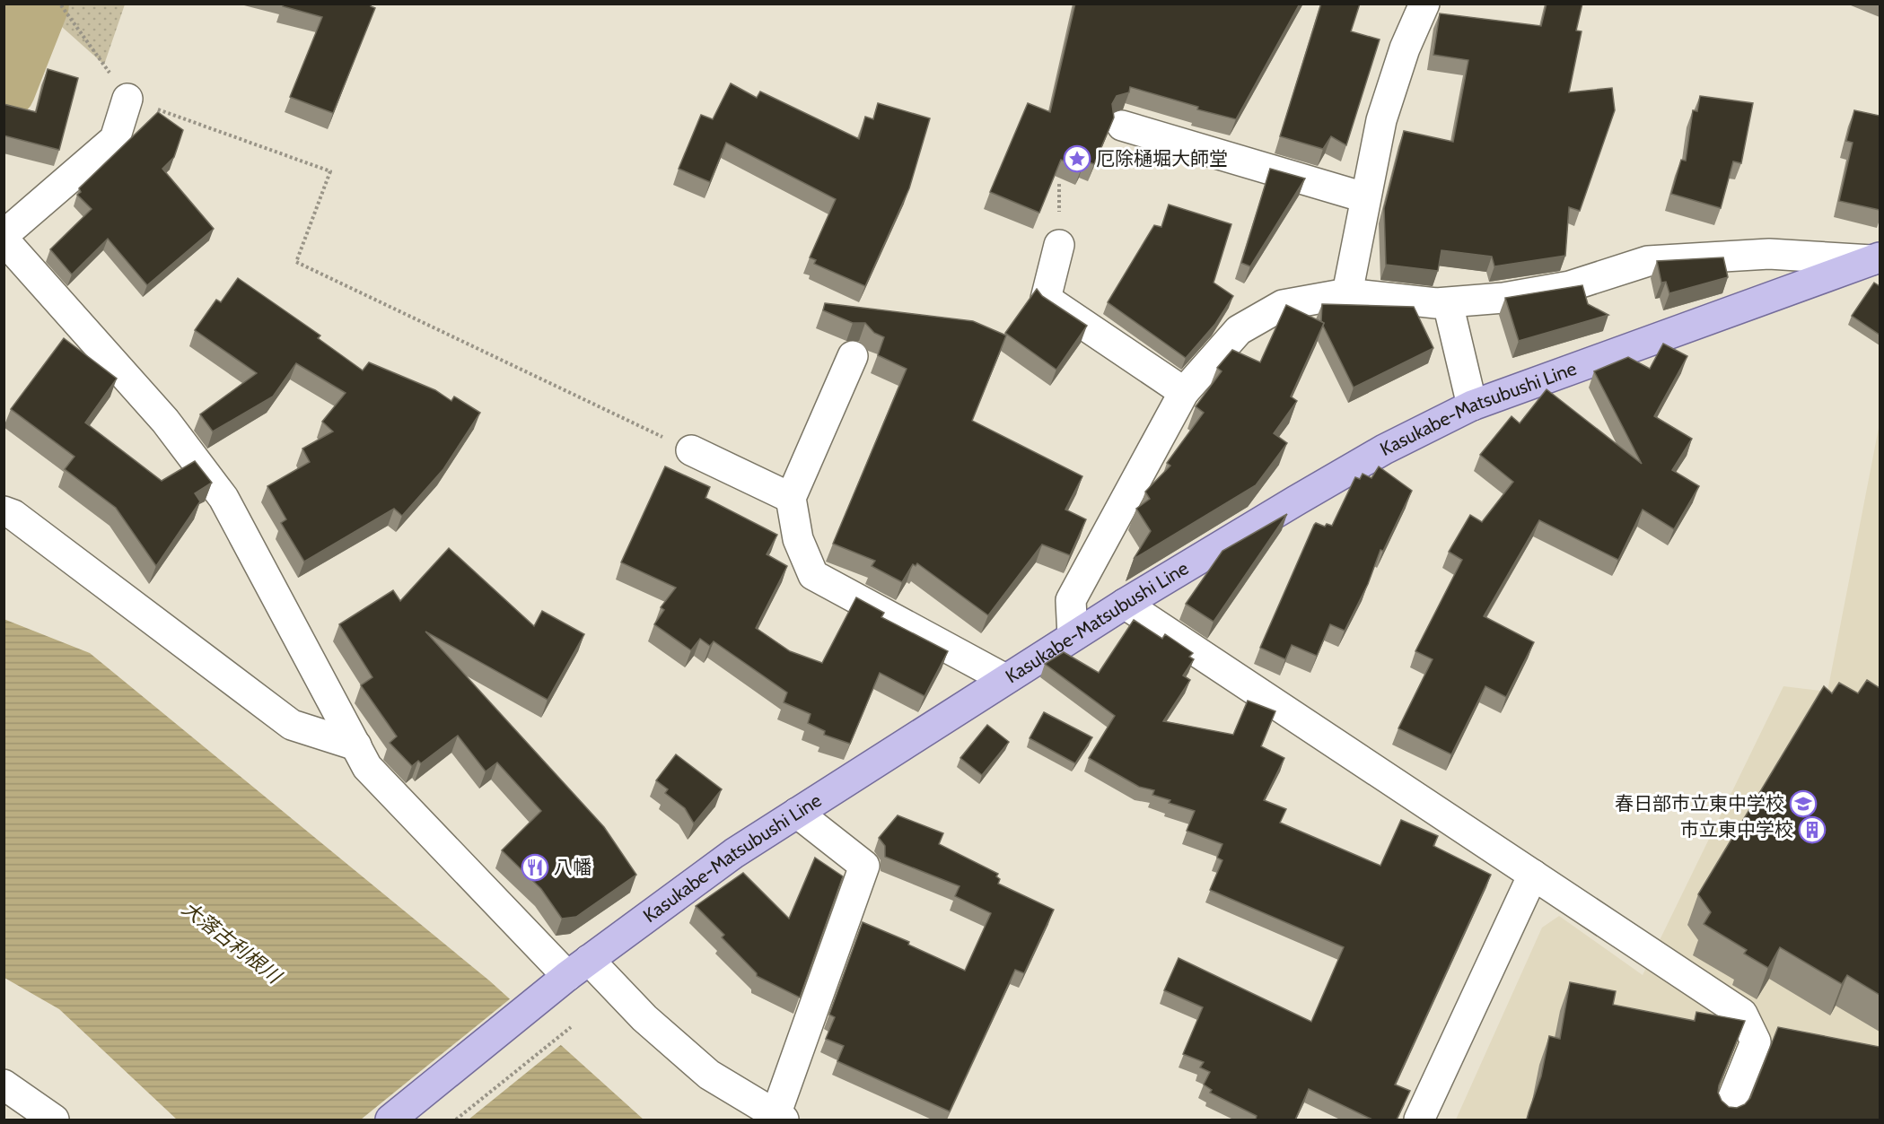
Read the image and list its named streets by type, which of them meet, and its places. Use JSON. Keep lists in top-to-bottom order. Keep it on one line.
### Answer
{"streets":{"main road":["Kasukabe-Matsubushi Line"]},"water":["大落古利根川"],"places":{"place":["厄除樋堀大師堂"],"school or university":["春日部市立東中学校"],"building":["市立東中学校"],"restaurant":["八幡"]}}
